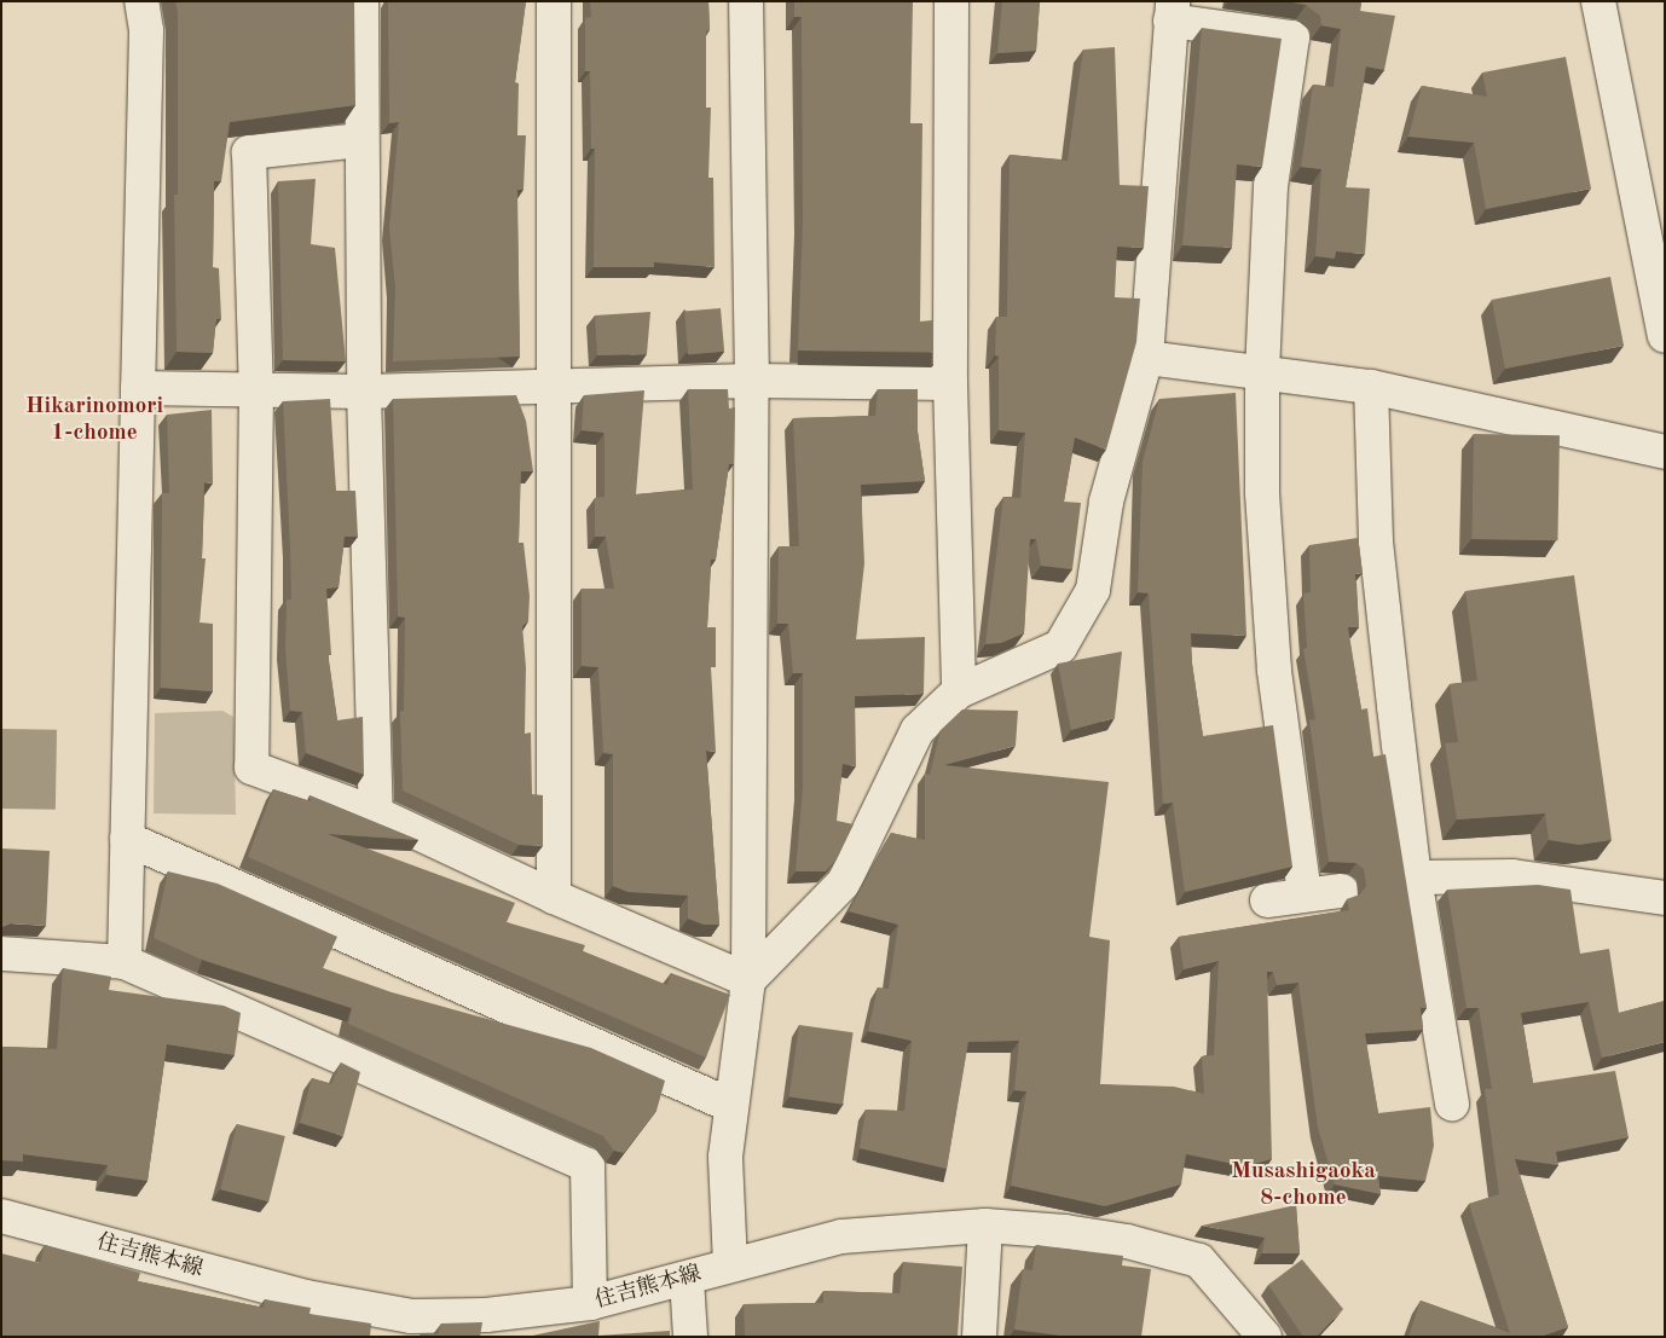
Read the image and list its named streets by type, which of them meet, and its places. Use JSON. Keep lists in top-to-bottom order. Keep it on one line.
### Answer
{"streets":{"street":["住吉熊本線"]},"districts":["Hikarinomori 1-chome","Musashigaoka 8-chome"]}
